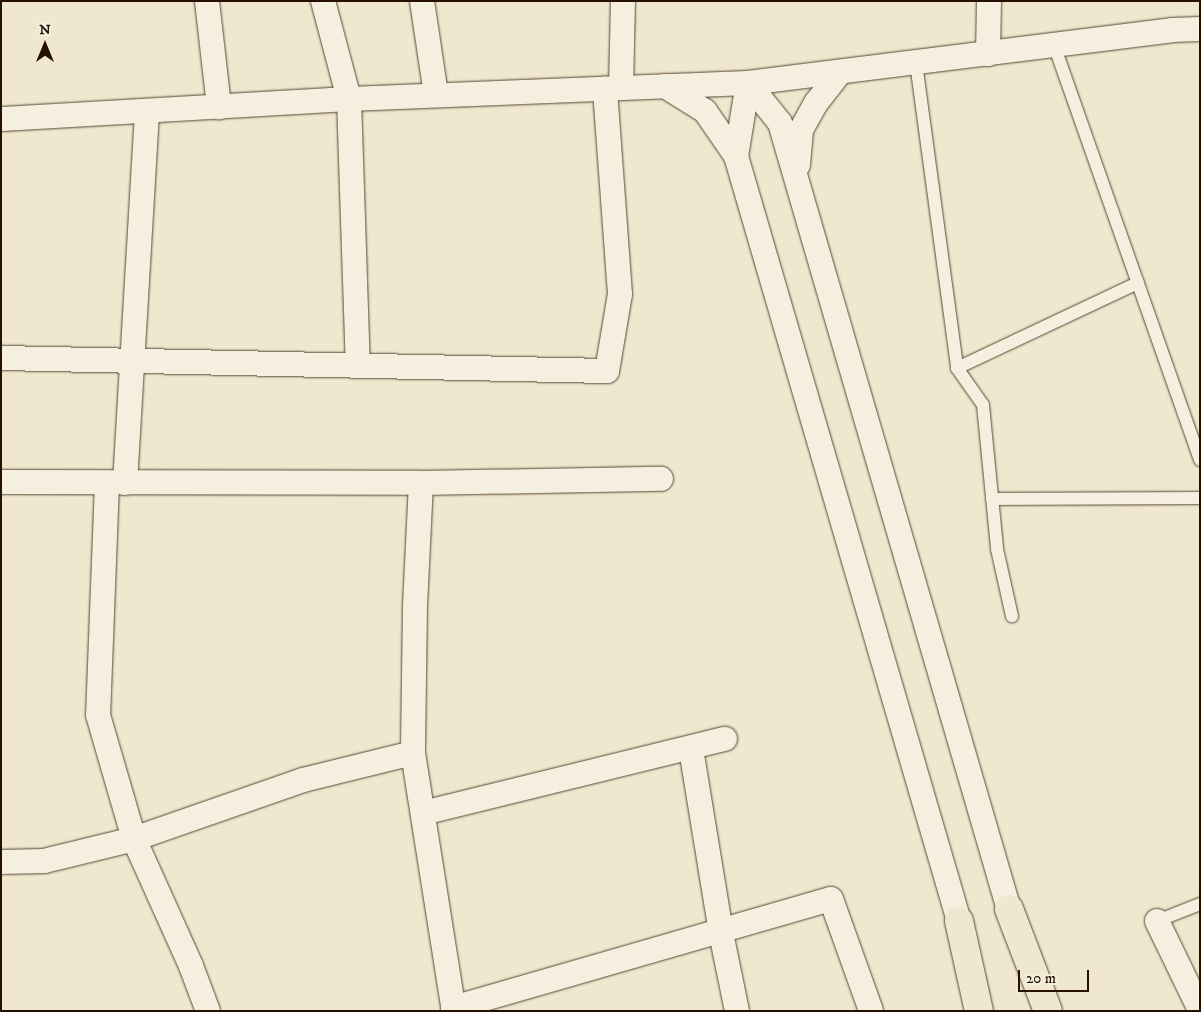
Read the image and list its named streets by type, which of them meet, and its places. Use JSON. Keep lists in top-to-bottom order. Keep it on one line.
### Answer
{"scale_bar":"20 m","north":"top"}
